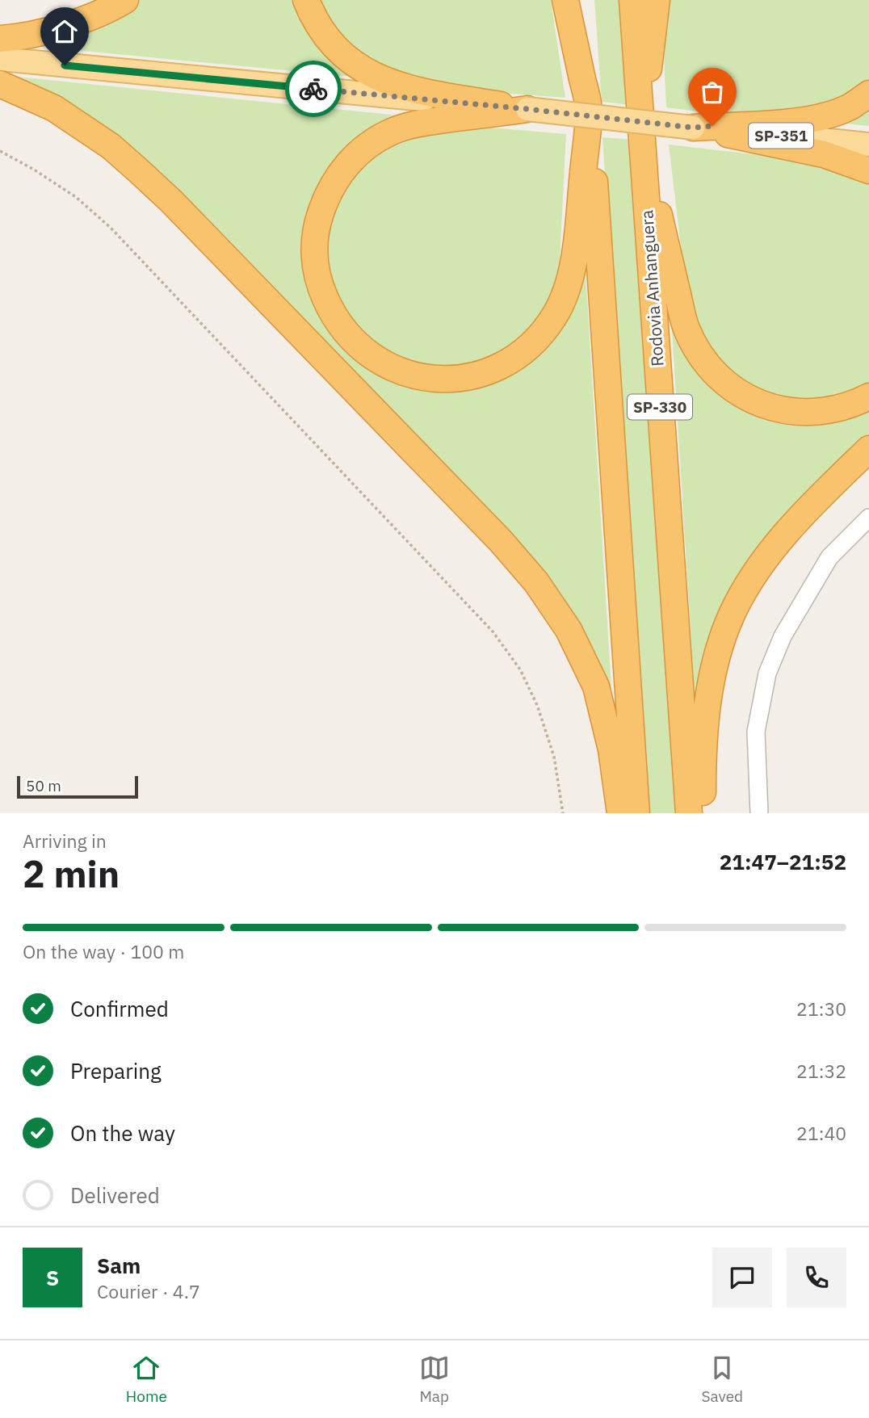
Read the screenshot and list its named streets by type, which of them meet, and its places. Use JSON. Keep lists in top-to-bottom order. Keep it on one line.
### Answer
{"streets":{"highway":["Rodovia Anhanguera","SP-330"],"main road":["SP-351"]},"scale_bar":"50 m","page":{"scale":"50 m","heading":["2 min","Arriving in","21:47–21:52"],"panel":["Sam","Courier · 4.7"],"bar":"On the way · 100 m","list":[["Confirmed","21:30"],["Preparing","21:32"],["On the way","21:40"],"Delivered"],"round":"S","tabs":["Home","Map","Saved"]}}
